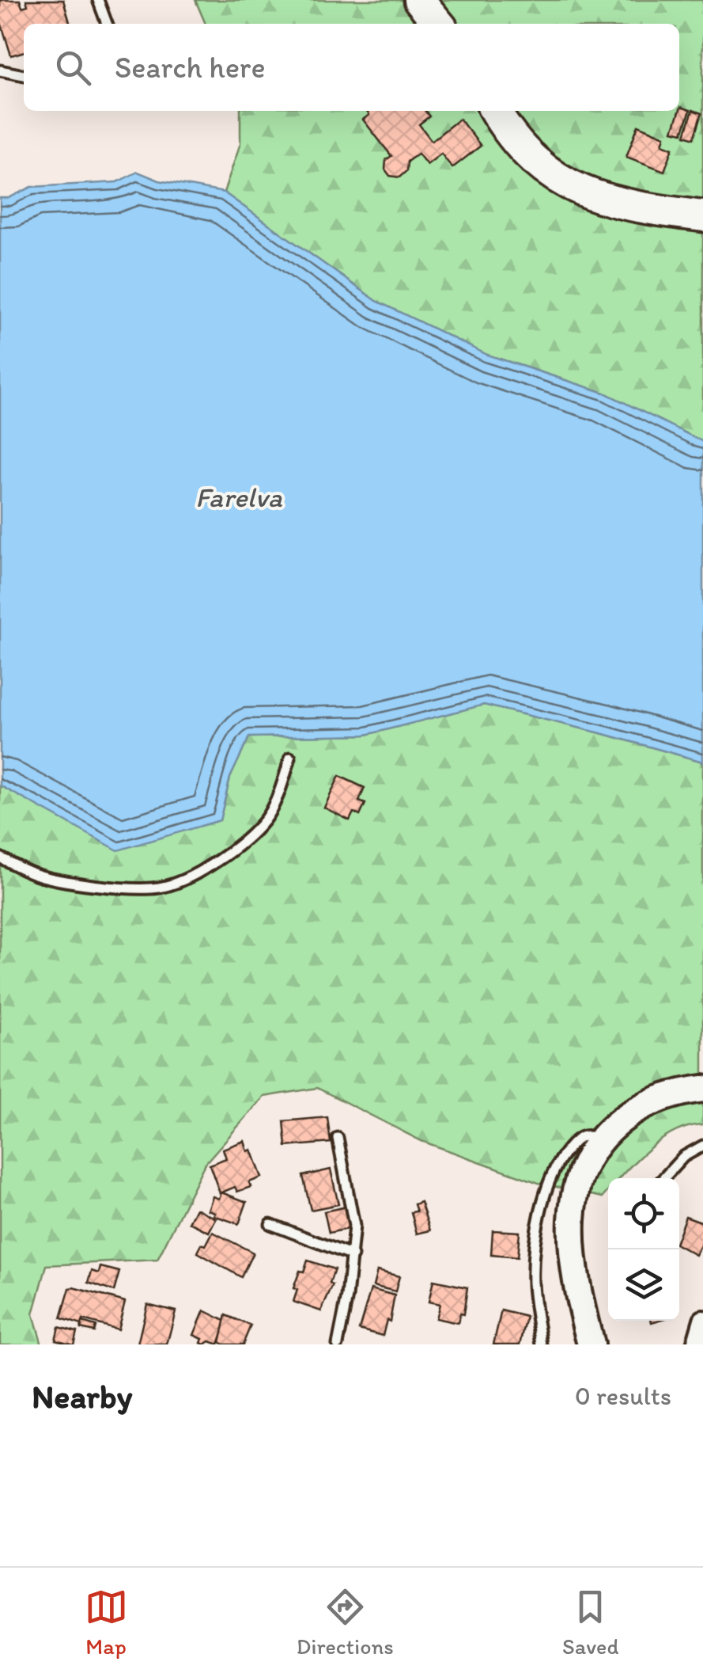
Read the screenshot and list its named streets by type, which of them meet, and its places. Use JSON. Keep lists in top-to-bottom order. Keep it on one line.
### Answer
{"water":["Farelva"],"page":{"search":"Search here","heading":["Nearby","0 results"],"nav":["Map","Directions","Saved"]}}
